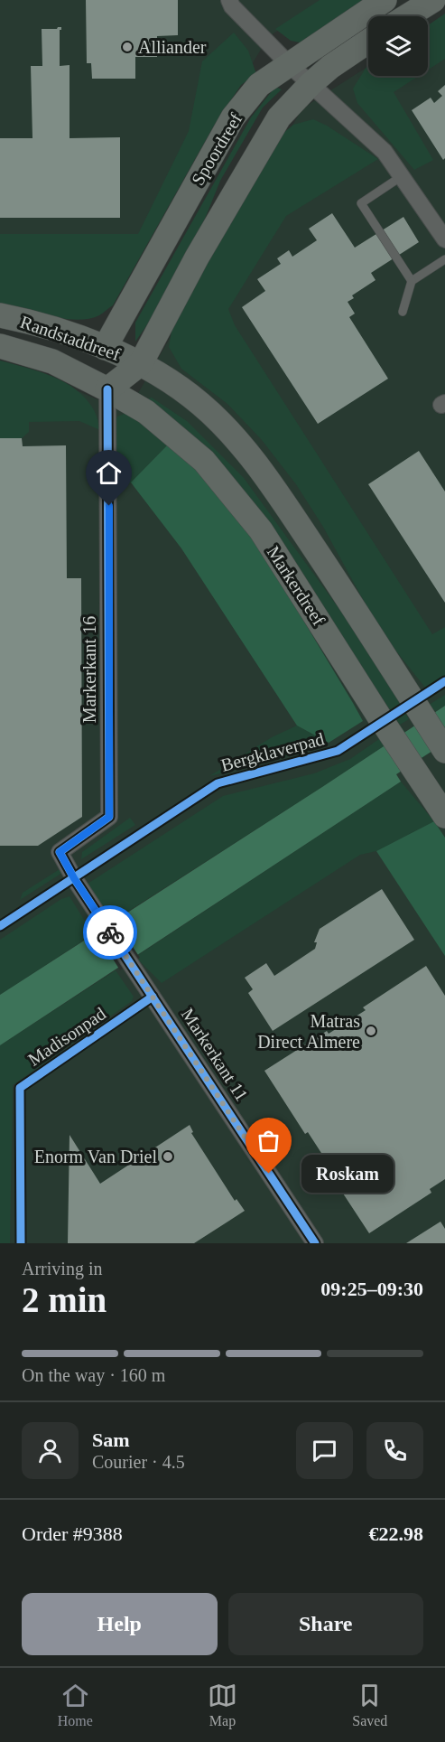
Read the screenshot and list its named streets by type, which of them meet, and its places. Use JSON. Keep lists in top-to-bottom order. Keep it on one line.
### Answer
{"streets":{"main road":["Spoordreef","Randstaddreef","Markerdreef"],"street":["Markerkant 16","Markerkant 11"],"cycle path":["Bergklaverpad","Madisonpad"]},"crossings":[["Spoordreef","Randstaddreef"],["Spoordreef","Markerdreef"],["Randstaddreef","Markerdreef"],["Randstaddreef","Markerkant 16"],["Markerdreef","Markerkant 16"],["Markerkant 16","Markerkant 11"]],"places":["Alliander","Matras Direct Almere","Enorm Van Driel","Roskam"],"page":{"bubble":"Roskam","heading":["2 min","Arriving in","09:25–09:30"],"panel":["Sam","Courier · 4.5","Order #9388","€22.98"],"bar":"On the way · 160 m","buttons":["Help","Share"],"tabs":["Home","Map","Saved"]}}
